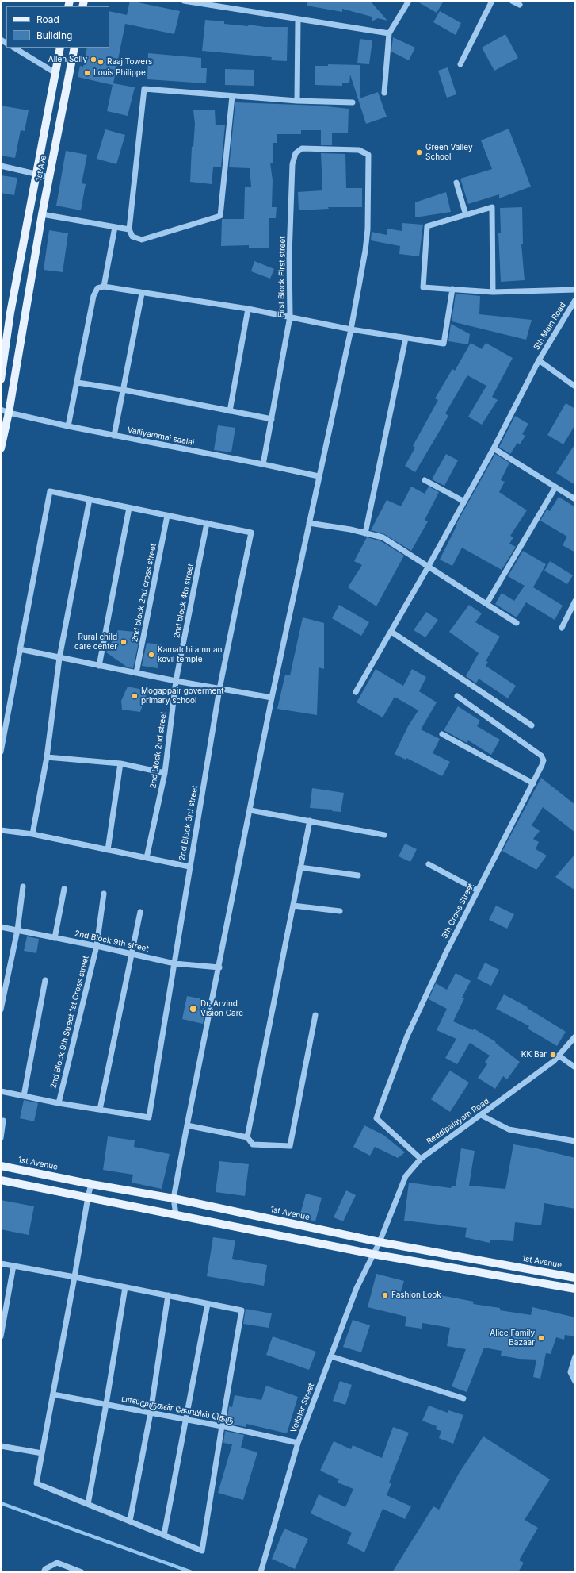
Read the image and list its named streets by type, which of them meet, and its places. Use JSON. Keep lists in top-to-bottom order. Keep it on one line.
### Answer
{"streets":{"main road":["1st Ave","1st Avenue"],"street":["First Block First street","5th Main Road","Valliyammai saalai","2nd block 2nd cross street","2nd block 4th street","2nd block 2nd street","2nd Block 3rd street","5th Cross Street","2nd Block 9th street","2nd Block 9th Street 1st Cross street","Reddipalayam Road","Vellalar Street","பாலமுருகன் கோயில் தெரு"]},"crossings":[["1st Ave","Valliyammai saalai"],["First Block First street","Valliyammai saalai"],["2nd block 4th street","2nd block 2nd street"],["2nd block 4th street","2nd Block 3rd street"],["2nd Block 3rd street","2nd Block 9th street"],["5th Cross Street","Reddipalayam Road"],["2nd Block 9th street","2nd Block 9th Street 1st Cross street"],["Reddipalayam Road","1st Avenue"],["Reddipalayam Road","Vellalar Street"],["Vellalar Street","பாலமுருகன் கோயில் தெரு"]],"places":["Allen Solly","Raaj Towers","Louis Philippe","Green Valley School","Rural child care center","Kamatchi amman kovil temple","Mogappair goverment primary school","Dr. Arvind Vision Care","KK Bar","Fashion Look","Alice Family Bazaar"],"legend":["Road","Building"]}
